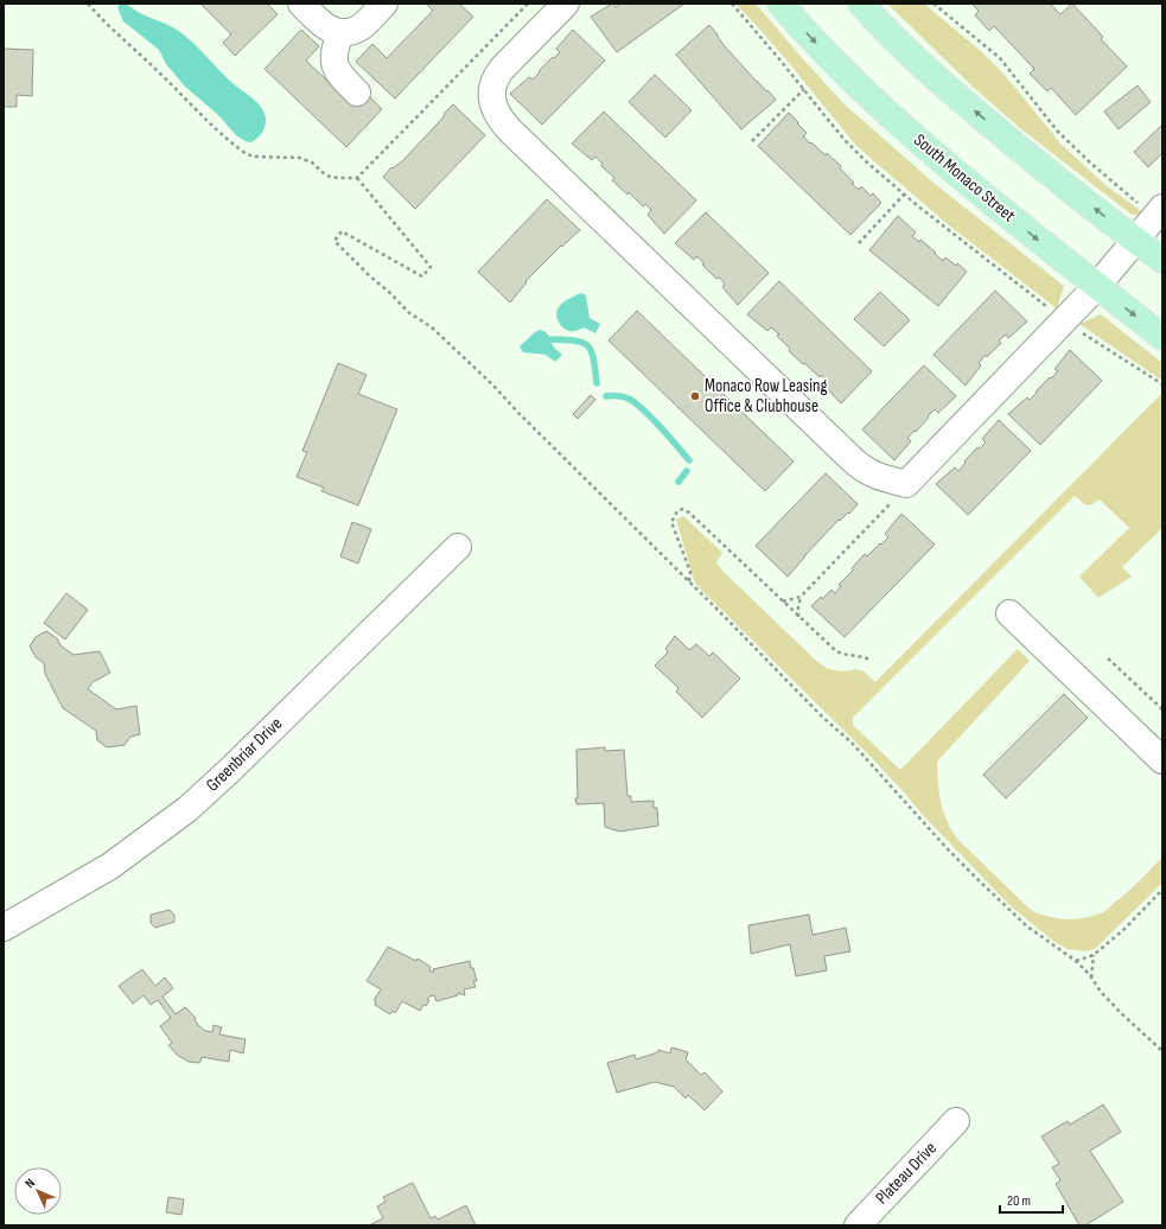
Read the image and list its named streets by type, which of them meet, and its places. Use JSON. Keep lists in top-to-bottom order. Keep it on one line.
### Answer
{"streets":{"main road":["South Monaco Street"],"street":["Greenbriar Drive","Plateau Drive"]},"places":["Monaco Row Leasing Office & Clubhouse"],"scale_bar":"20 m","north":"top left"}
